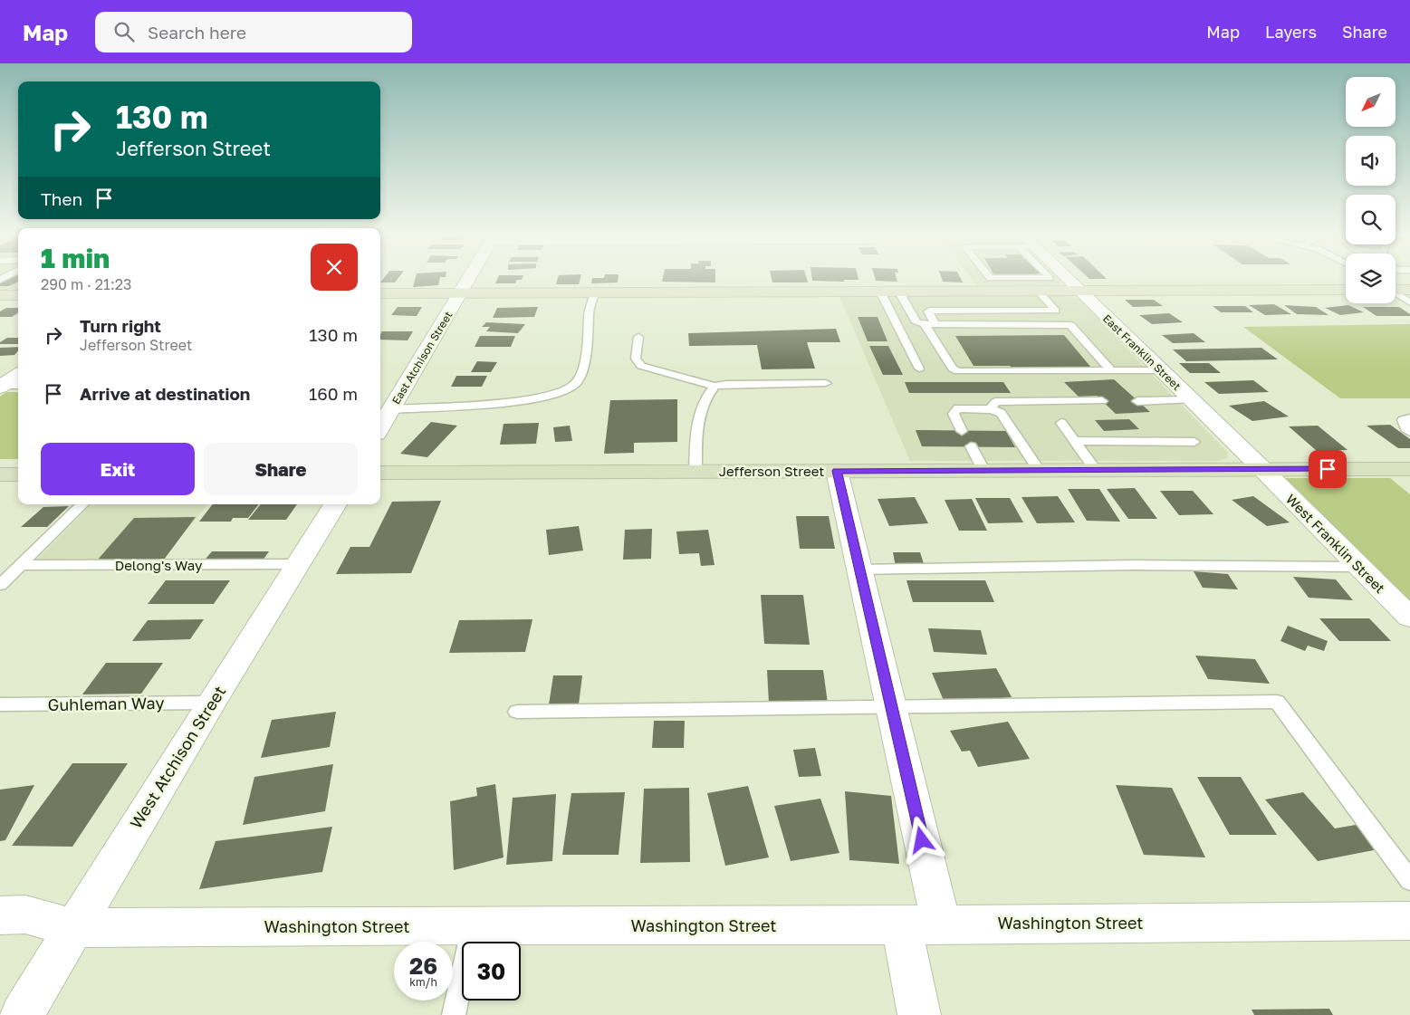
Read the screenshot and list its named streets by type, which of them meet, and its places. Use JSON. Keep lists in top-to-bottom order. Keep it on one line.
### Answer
{"streets":{"main road":["Jefferson Street"],"street":["East Franklin Street","East Atchison Street","West Franklin Street","West Atchison Street","Washington Street"],"lane":["Delong's Way","Guhleman Way"]},"crossings":[["East Franklin Street","Jefferson Street"],["East Franklin Street","West Franklin Street"],["Jefferson Street","West Franklin Street"],["Delong's Way","West Atchison Street"],["Guhleman Way","West Atchison Street"],["West Atchison Street","Washington Street"]],"north":"bottom left","page":{"header":"Map","search":"Search here","nav":["Map","Layers","Share"],"turn":["130 m","Jefferson Street"],"then":"Then","heading":["1 min","290 m · 21:23"],"list":[{"name":"Turn right","note":"Jefferson Street","value":"130 m"},{"name":"Arrive at destination","value":"160 m"}],"buttons":["Exit","Share"],"speed":"26 km/h","limit":"30"}}
